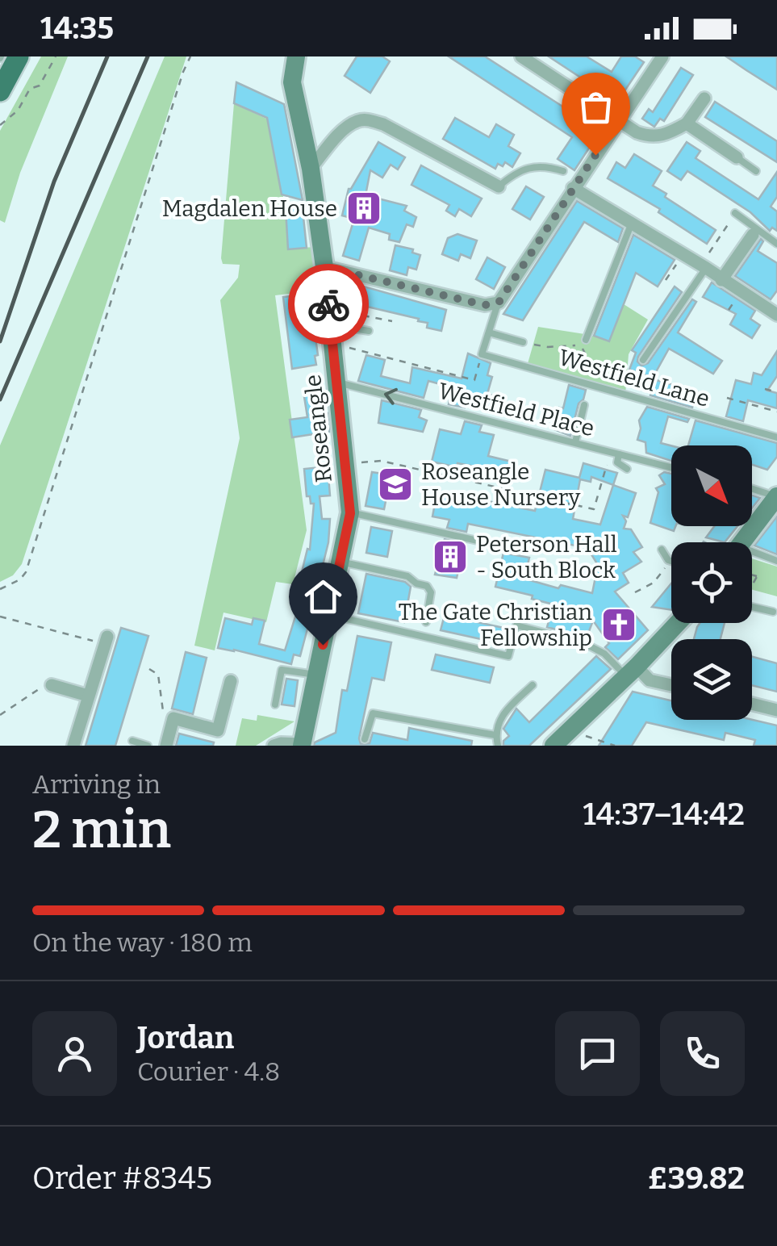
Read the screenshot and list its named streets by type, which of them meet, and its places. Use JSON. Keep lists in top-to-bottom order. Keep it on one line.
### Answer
{"streets":{"street":["Roseangle"],"lane":["Westfield Lane","Westfield Place"]},"crossings":[["Westfield Place","Roseangle"]],"one_way":["Westfield Place"],"places":{"building":["Magdalen House","Peterson Hall - South Block"],"school or university":["Roseangle House Nursery"],"church":["The Gate Christian Fellowship"]},"north":"bottom right","page":{"status":"14:35","heading":["2 min","Arriving in","14:37–14:42"],"panel":["Jordan","Courier · 4.8","Order #8345","£39.82"],"bar":"On the way · 180 m"}}
